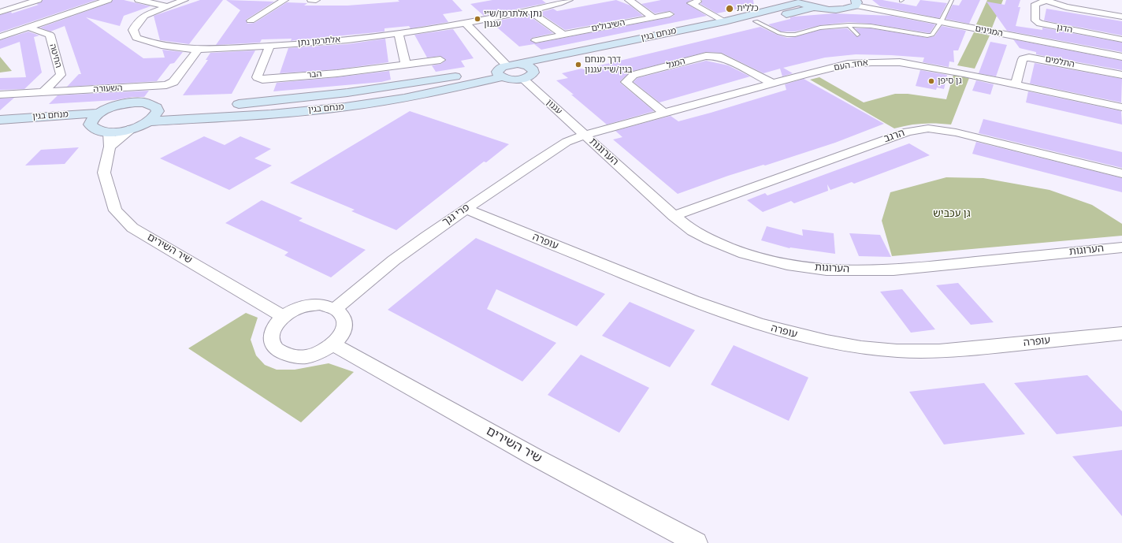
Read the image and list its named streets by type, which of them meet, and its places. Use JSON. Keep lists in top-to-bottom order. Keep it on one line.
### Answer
{"streets":{"main road":["מנחם בגין"],"street":["השיבולים","הדגן","המגינים","אלתרמן נתן","החיטה","התלמים","המגל","אחד העם","הבר","השעורה","עגנון","הרגב","הערוגות","פרי גנך","עופרה","שיר השירים"]},"crossings":[["אלתרמן נתן","הבר"],["אלתרמן נתן","השעורה"],["החיטה","השעורה"],["התלמים","אחד העם"],["המגל","אחד העם"],["אחד העם","עגנון"],["אחד העם","הערוגות"],["אחד העם","פרי גנך"],["עגנון","הערוגות"],["עגנון","פרי גנך"],["הרגב","הערוגות"],["הערוגות","פרי גנך"],["פרי גנך","עופרה"],["פרי גנך","שיר השירים"]],"parks":["גן עכביש"],"places":["כללית","נתן אלתרמן/ש״י עגנון","דרך מנחם בגין/ש״י עגנון","גן סיפן"]}
